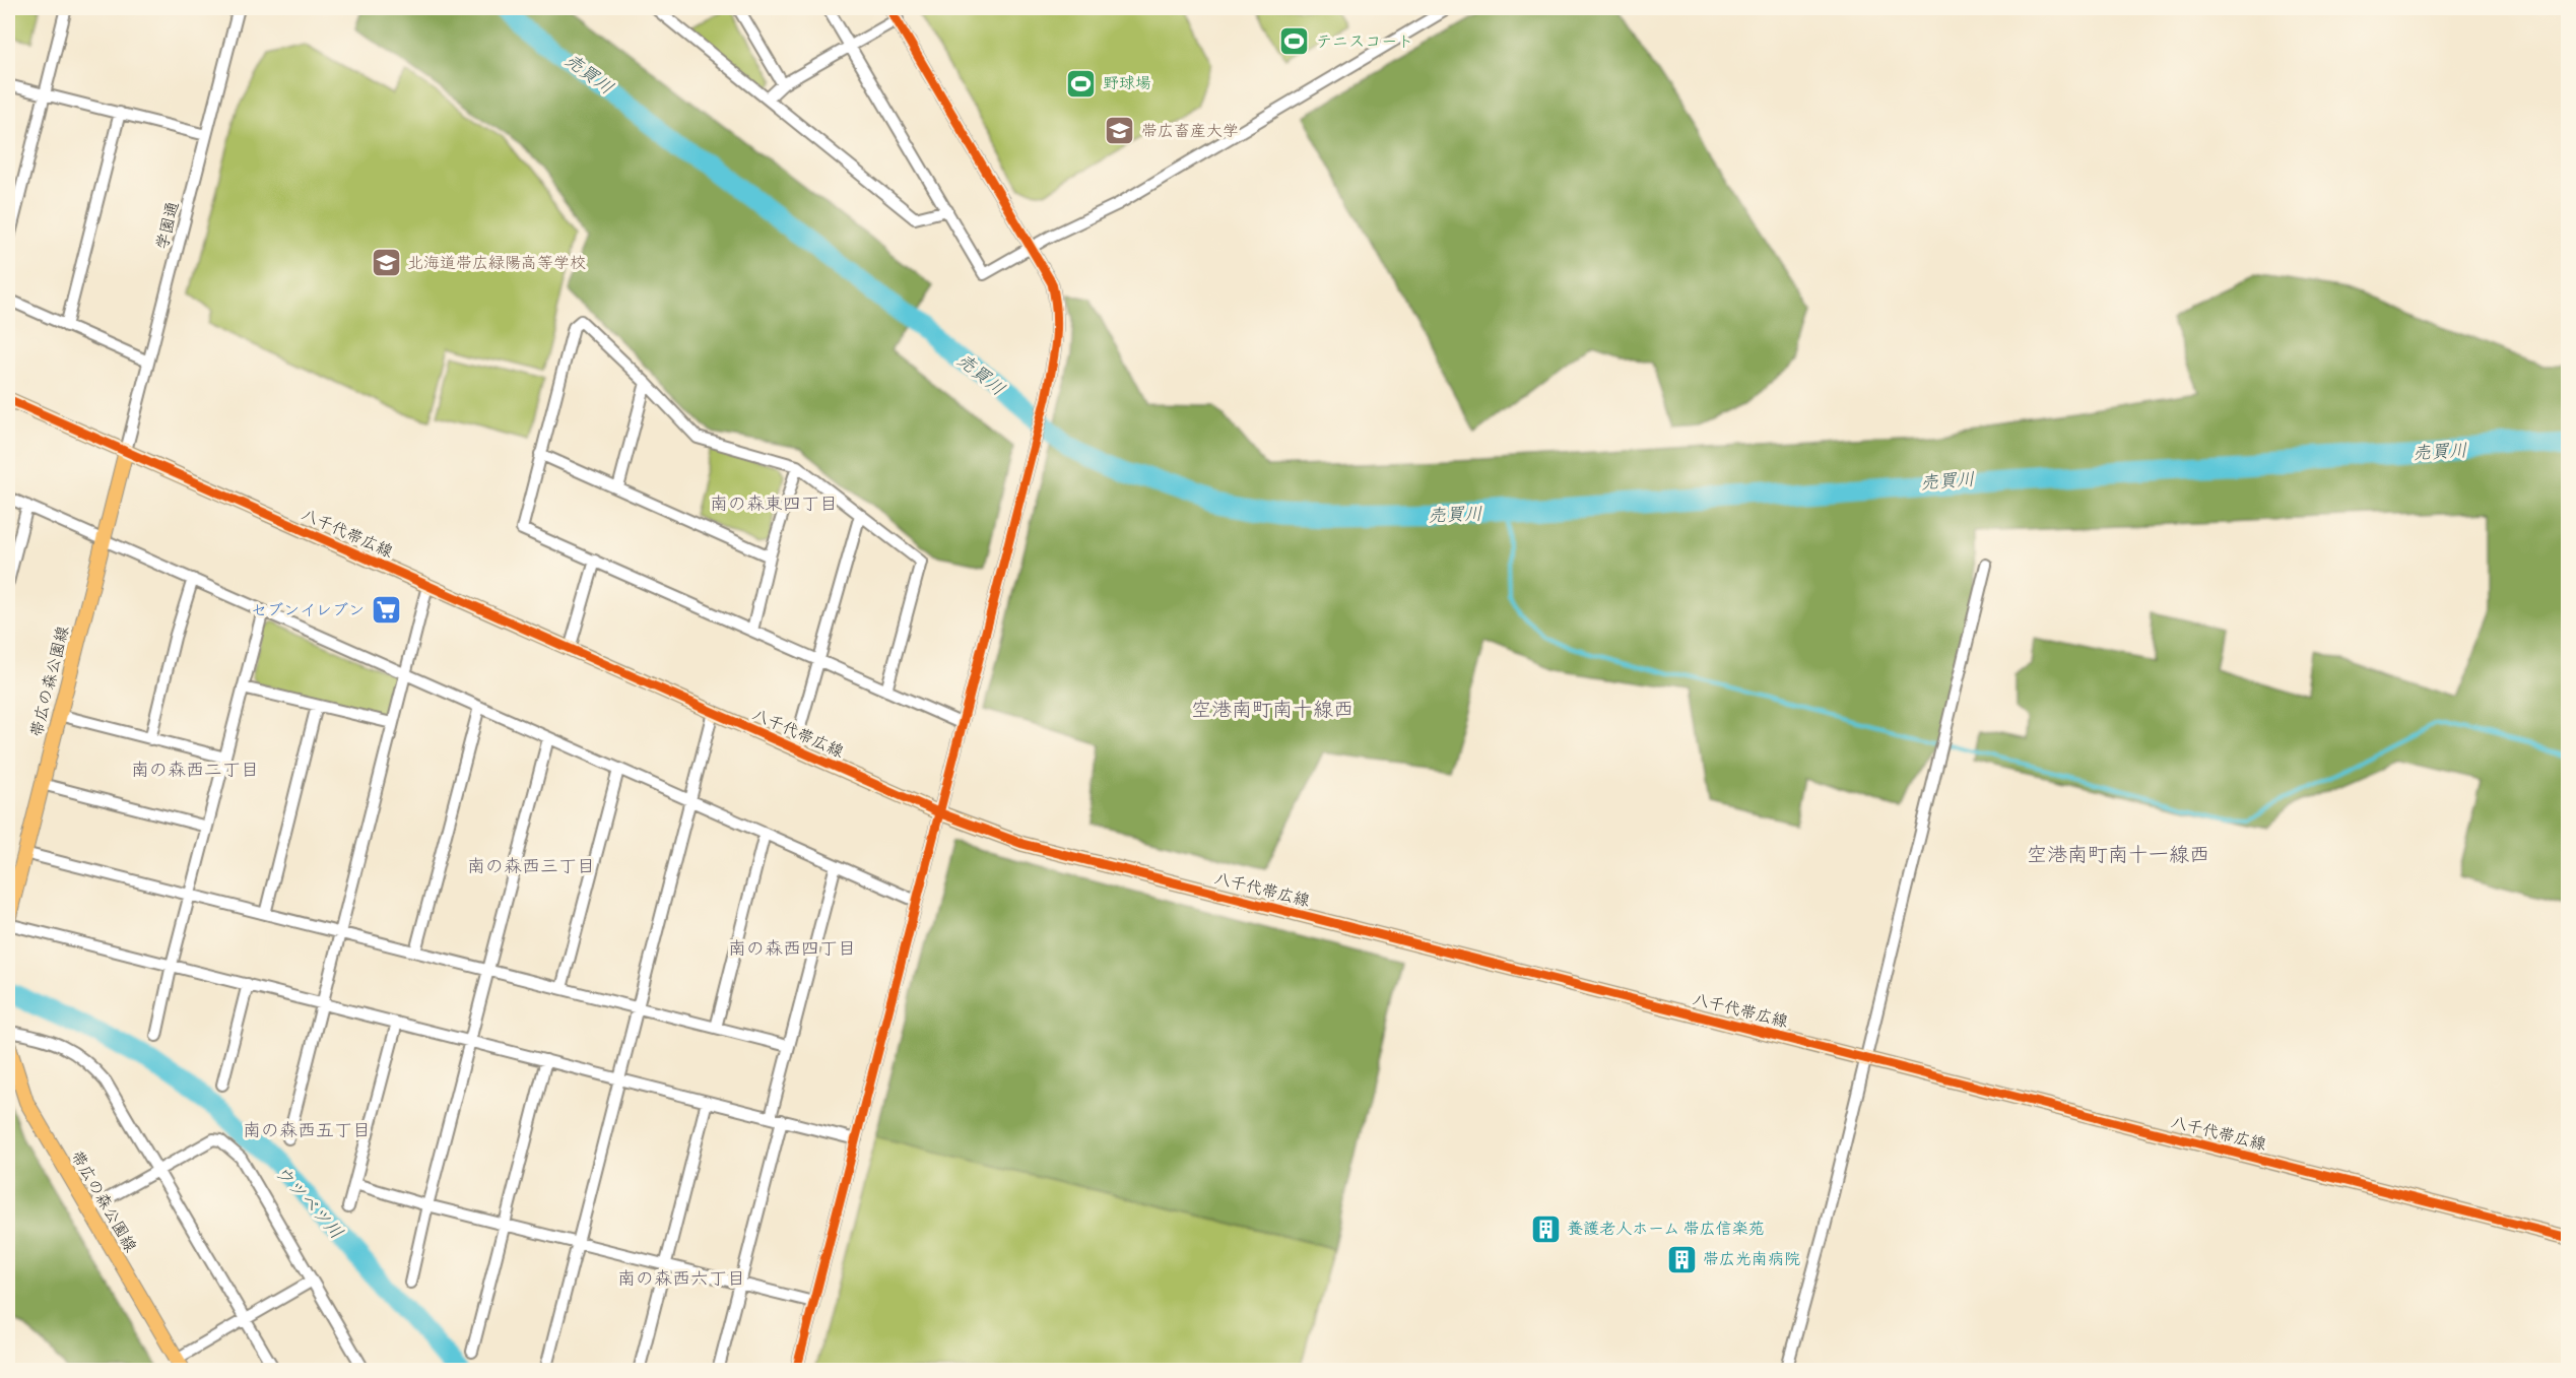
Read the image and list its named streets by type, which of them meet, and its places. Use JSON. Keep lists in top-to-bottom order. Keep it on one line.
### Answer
{"streets":{"main road":["八千代帯広線","帯広の森公園線"],"street":["学園通"]},"crossings":[["学園通","八千代帯広線"],["学園通","帯広の森公園線"],["八千代帯広線","帯広の森公園線"]],"districts":["南の森東四丁目","空港南町南十線西","南の森西二丁目","空港南町南十一線西","南の森西三丁目","南の森西四丁目","南の森西五丁目","南の森西六丁目"],"water":["売買川","ウツベツ川"],"places":{"sports":["テニスコート","野球場"],"school or university":["帯広畜産大学","北海道帯広緑陽高等学校"],"supermarket":["セブンイレブン"],"building":["養護老人ホーム 帯広信楽苑","帯広光南病院"]}}
